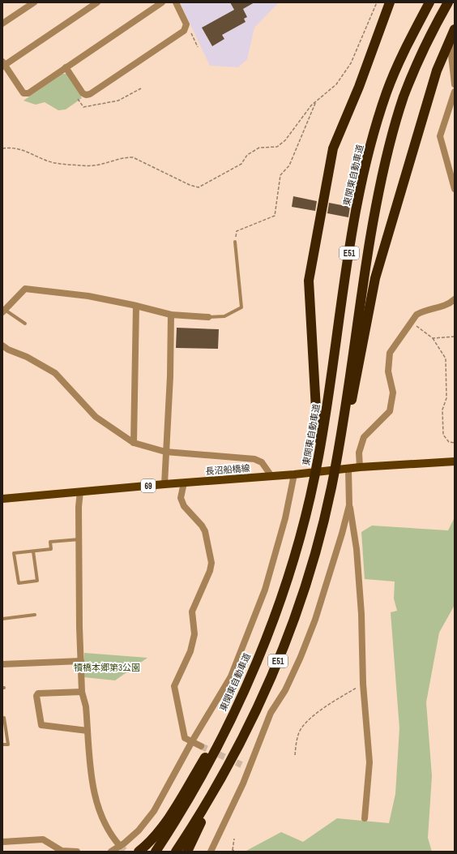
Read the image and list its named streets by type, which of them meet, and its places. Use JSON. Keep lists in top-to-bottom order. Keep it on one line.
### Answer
{"streets":{"highway":["東関東自動車道","E51"],"main road":["長沼船橋線","69"]},"parks":["犢橋本郷第3公園"]}
